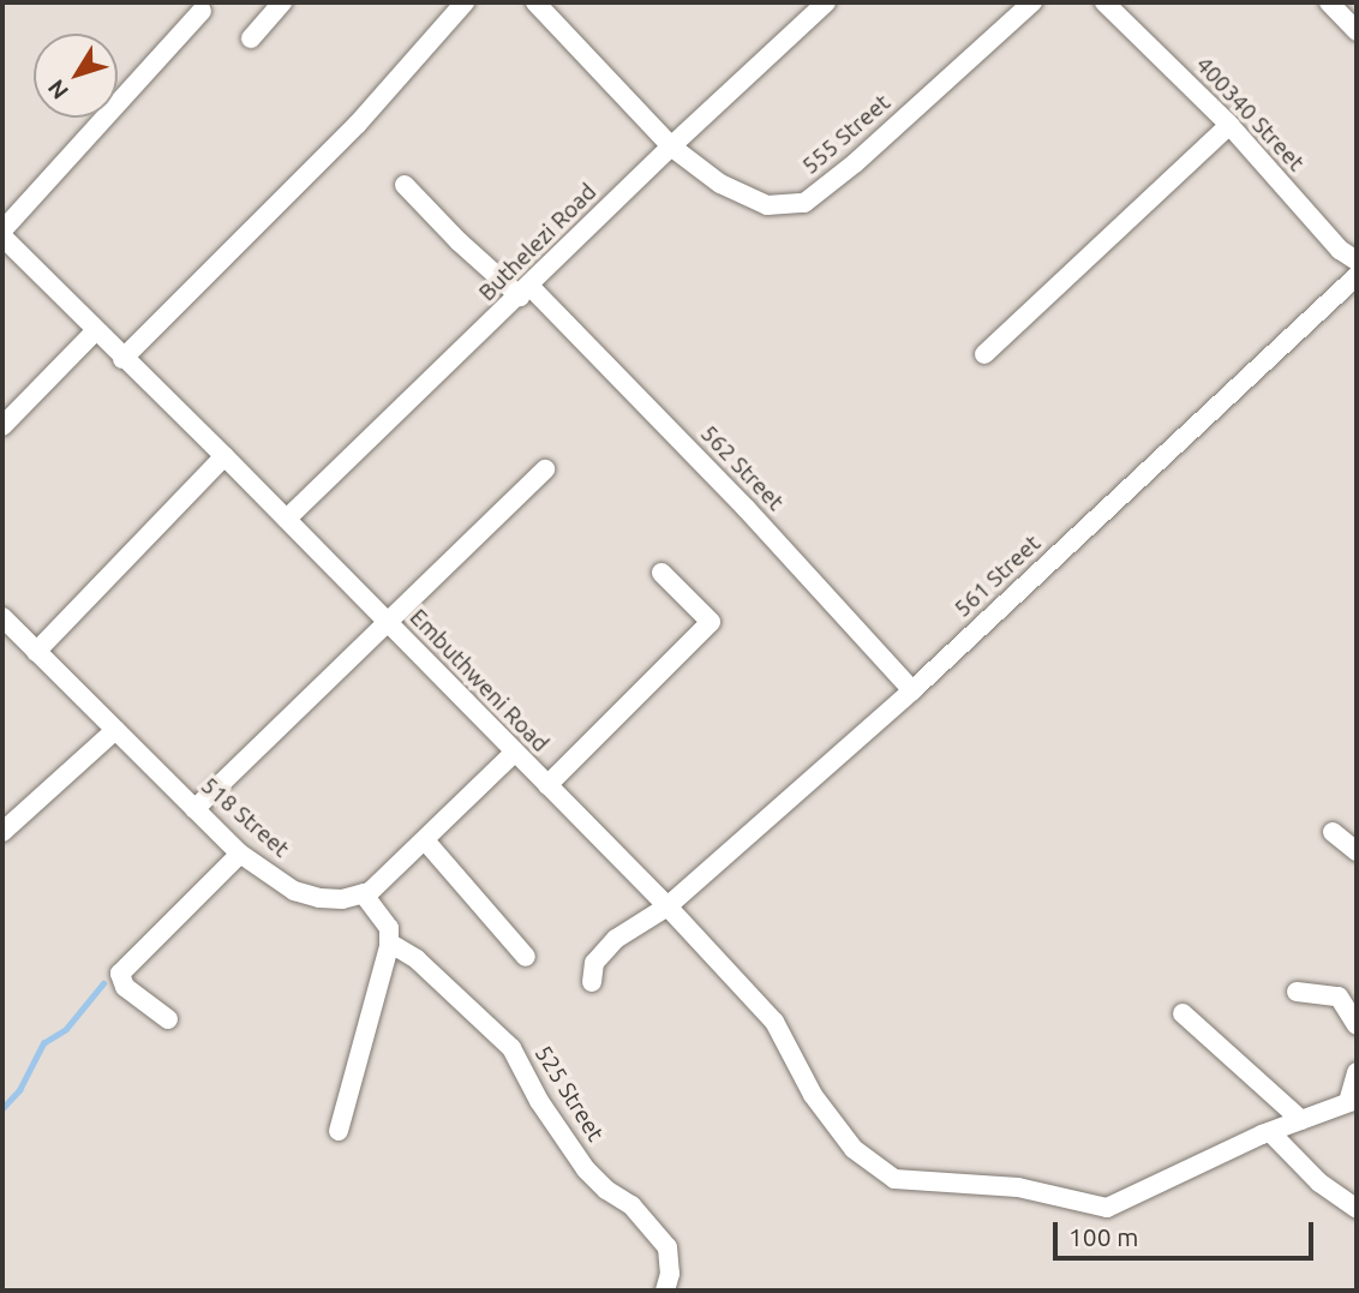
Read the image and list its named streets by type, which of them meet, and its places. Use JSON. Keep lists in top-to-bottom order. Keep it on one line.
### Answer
{"streets":{"street":["400340 Street","555 Street","Buthelezi Road","562 Street","561 Street","Embuthweni Road","518 Street","525 Street"]},"crossings":[["555 Street","Buthelezi Road"],["Buthelezi Road","562 Street"],["Buthelezi Road","Embuthweni Road"],["562 Street","561 Street"],["561 Street","Embuthweni Road"]],"scale_bar":"100 m","north":"bottom left"}
